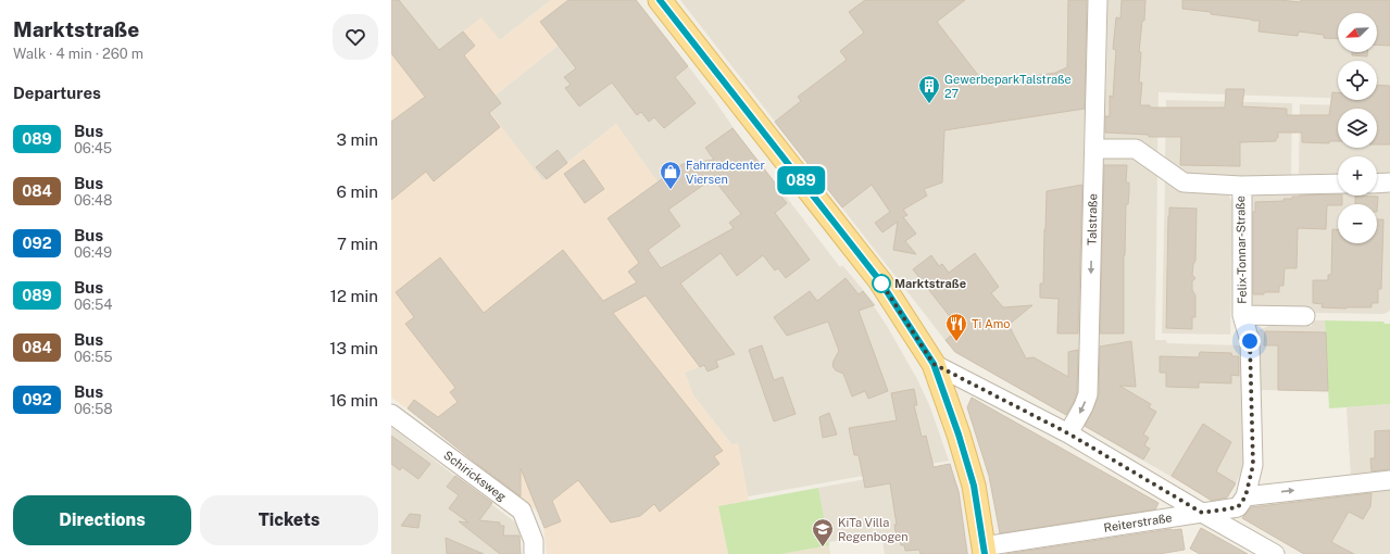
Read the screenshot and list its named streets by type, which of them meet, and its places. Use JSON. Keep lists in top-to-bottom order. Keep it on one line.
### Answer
{"streets":{"street":["Talstraße","Felix-Tonnar-Straße","Schiricksweg","Reiterstraße"]},"crossings":[["Talstraße","Felix-Tonnar-Straße"],["Felix-Tonnar-Straße","Reiterstraße"]],"one_way":["Talstraße"],"places":{"building":["GewerbeparkTalstraße 27"],"shop":["Fahrradcenter Viersen"],"other":["Marktstraße"],"restaurant":["Ti Amo"],"school or university":["KiTa Villa Regenbogen"]},"lines":["bus line 089"],"north":"bottom left","page":{"heading":[["Marktstraße","Walk · 4 min · 260 m"],"Departures"],"on_map":"089","map_buttons":["+","−"],"list":[{"mark":"089","name":"Bus","note":"06:45","value":"3 min"},{"mark":"084","name":"Bus","note":"06:48","value":"6 min"},{"mark":"092","name":"Bus","note":"06:49","value":"7 min"},{"mark":"089","name":"Bus","note":"06:54","value":"12 min"},{"mark":"084","name":"Bus","note":"06:55","value":"13 min"},{"mark":"092","name":"Bus","note":"06:58","value":"16 min"}],"buttons":["Directions","Tickets"]}}
